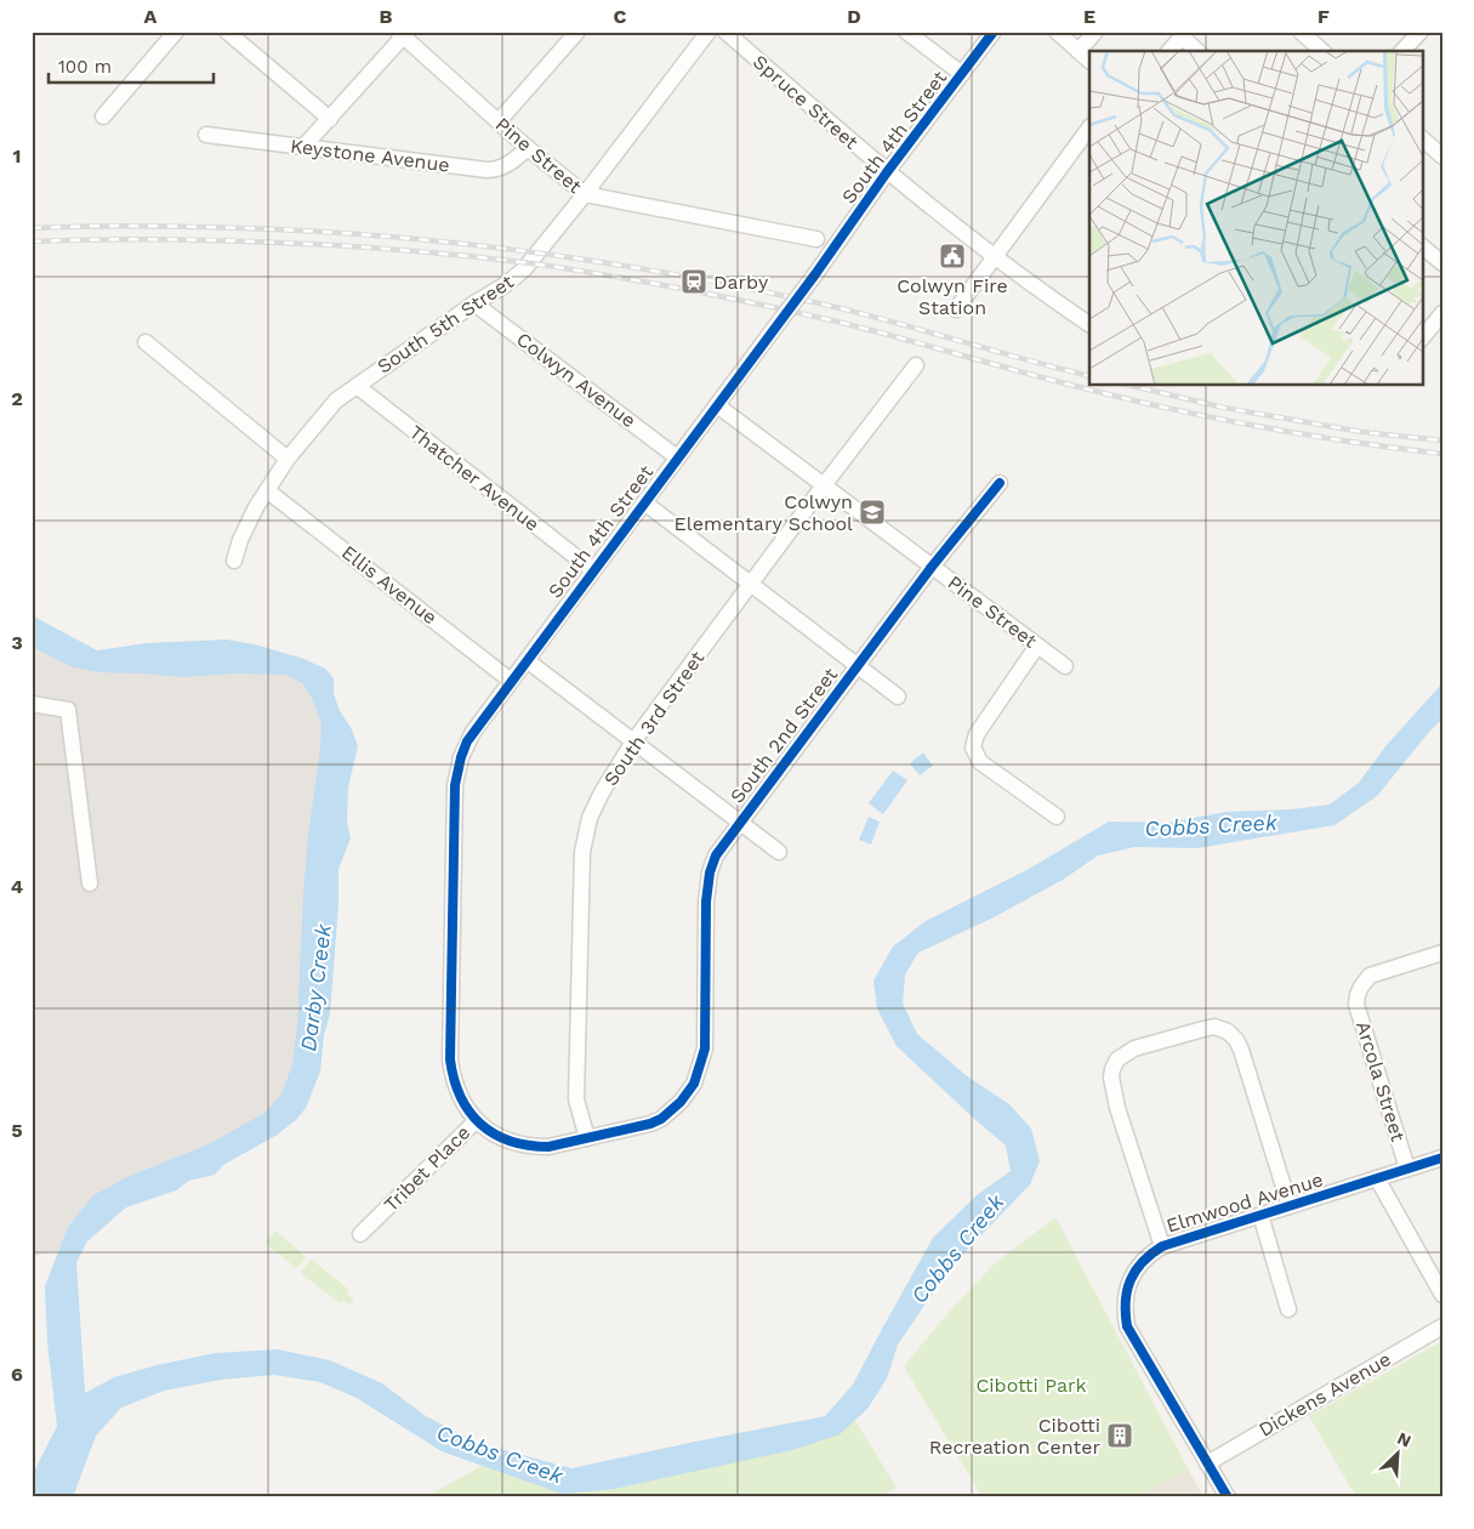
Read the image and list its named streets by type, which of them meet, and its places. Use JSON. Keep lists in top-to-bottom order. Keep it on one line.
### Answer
{"streets":{"street":["Spruce Street","South 4th Street","Keystone Avenue","Pine Street","South 5th Street","Colwyn Avenue","Thatcher Avenue","Ellis Avenue","South 3rd Street","South 2nd Street","Arcola Street","Tribet Place","Elmwood Avenue","Dickens Avenue"]},"crossings":[["Spruce Street","South 4th Street"],["South 4th Street","Pine Street"],["South 4th Street","Colwyn Avenue"],["South 4th Street","Thatcher Avenue"],["South 4th Street","Ellis Avenue"],["South 4th Street","Tribet Place"],["Keystone Avenue","Pine Street"],["Pine Street","South 5th Street"],["Pine Street","South 3rd Street"],["Pine Street","South 2nd Street"],["South 5th Street","Colwyn Avenue"],["South 5th Street","Thatcher Avenue"],["South 5th Street","Ellis Avenue"],["South 3rd Street","Tribet Place"],["South 2nd Street","Tribet Place"],["Arcola Street","Elmwood Avenue"],["Elmwood Avenue","Dickens Avenue"]],"water":["Cobbs Creek","Darby Creek"],"parks":["Cibotti Park"],"places":{"public building":["Colwyn Fire Station"],"station":["Darby"],"school or university":["Colwyn Elementary School"],"building":["Cibotti Recreation Center"]},"scale_bar":"100 m","north":"top right","grid":{"columns":["A","B","C","D","E","F"],"rows":["1","2","3","4","5","6"]}}
